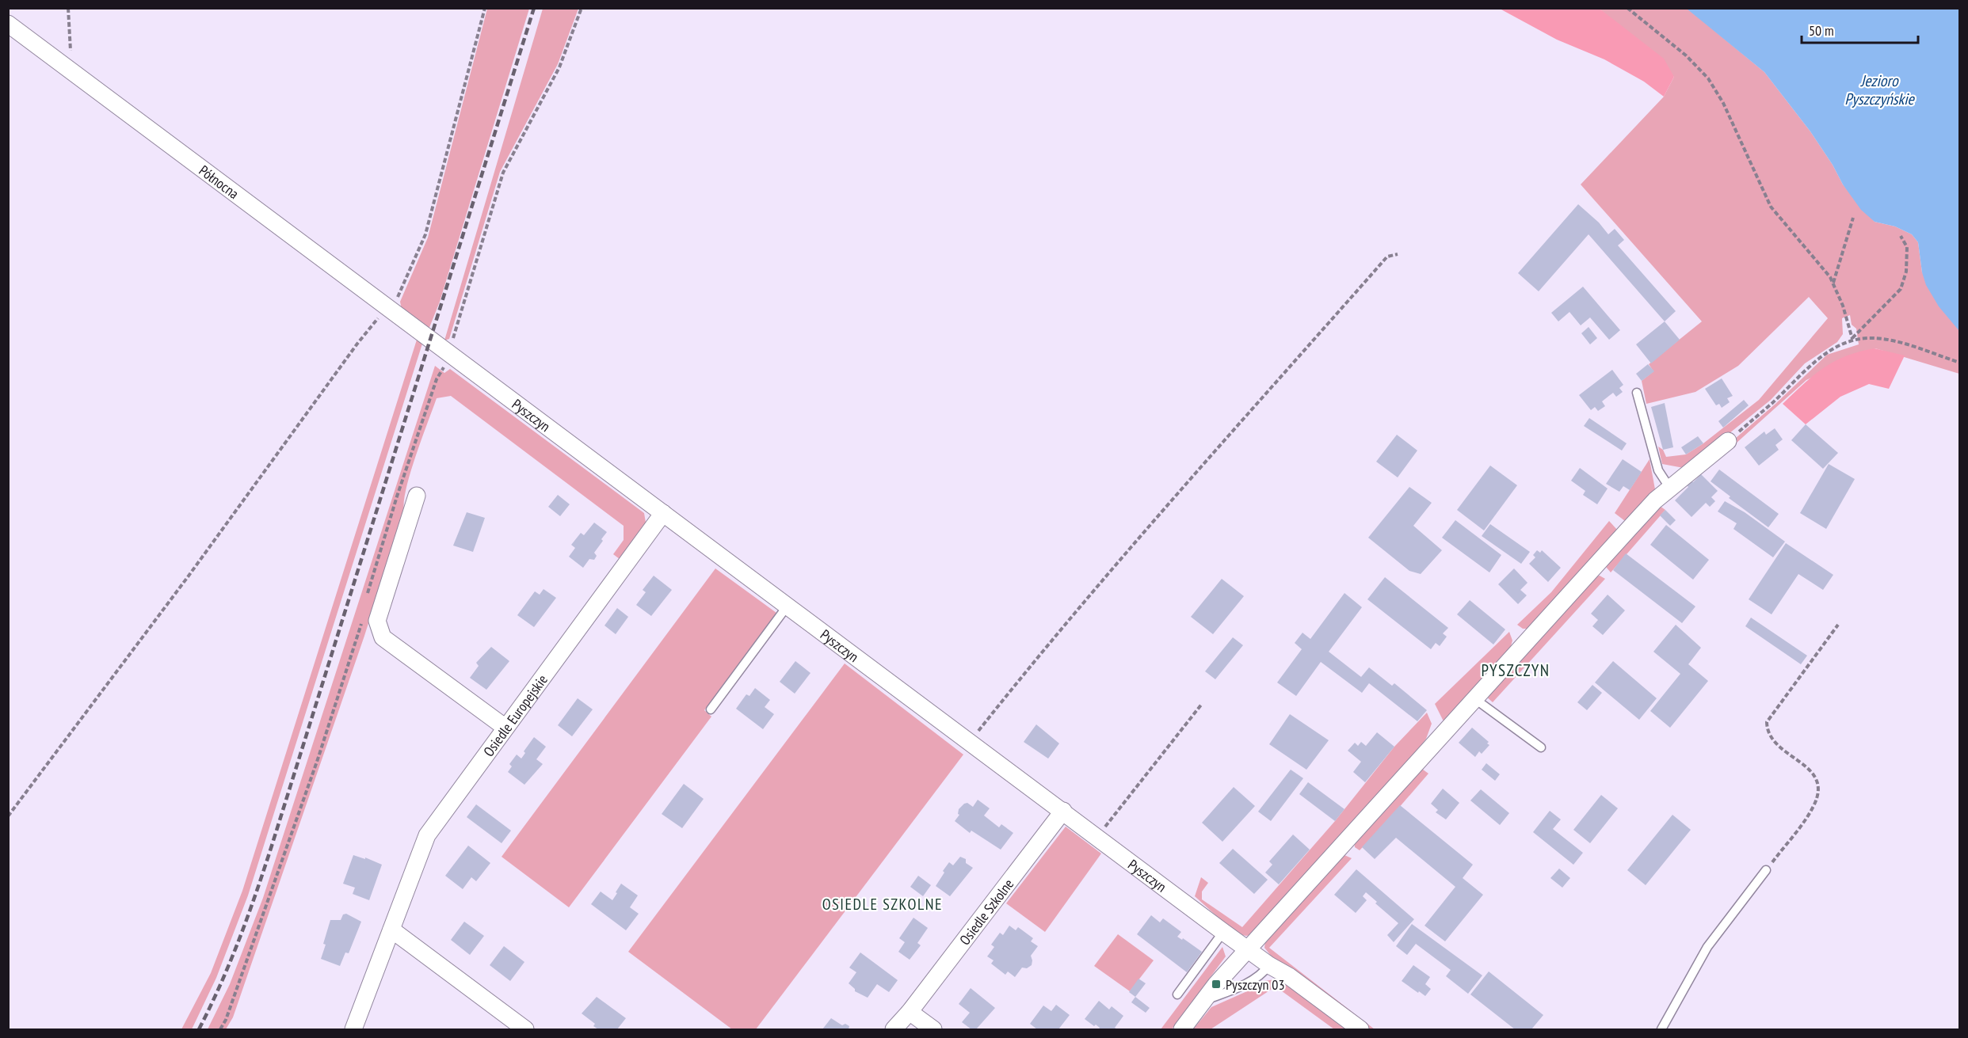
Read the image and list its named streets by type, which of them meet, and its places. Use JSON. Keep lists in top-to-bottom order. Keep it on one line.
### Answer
{"streets":{"street":["Północna","Pyszczyn","Osiedle Europejskie","Osiedle Szkolne"]},"crossings":[["Północna","Pyszczyn"],["Pyszczyn","Osiedle Europejskie"],["Pyszczyn","Osiedle Szkolne"]],"districts":["PYSZCZYN","OSIEDLE SZKOLNE"],"water":["Jezioro Pyszczyńskie"],"places":{"transit":["Pyszczyn 03"]},"scale_bar":"50 m"}
